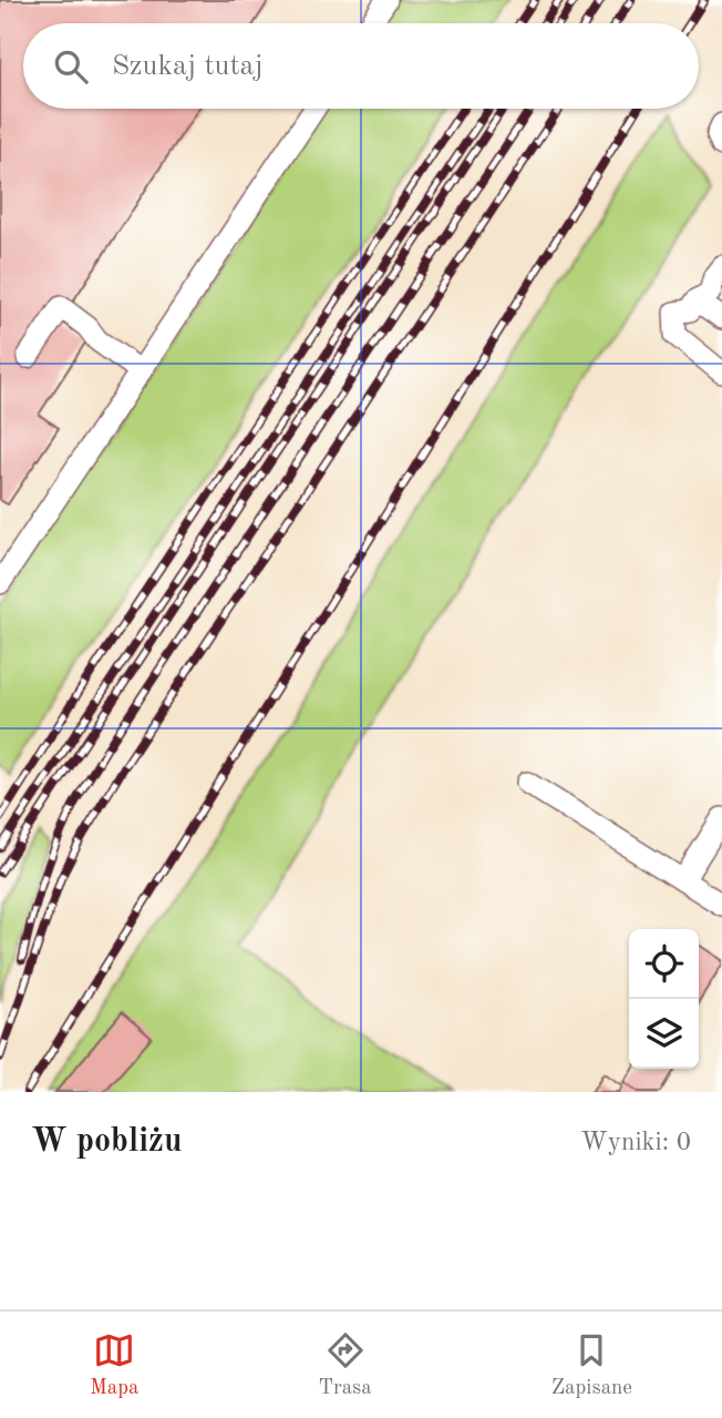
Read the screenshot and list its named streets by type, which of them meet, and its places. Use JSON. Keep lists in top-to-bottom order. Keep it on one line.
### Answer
{"page":{"search":"Szukaj tutaj","heading":["W pobliżu","Wyniki: 0"],"nav":["Mapa","Trasa","Zapisane"]}}
